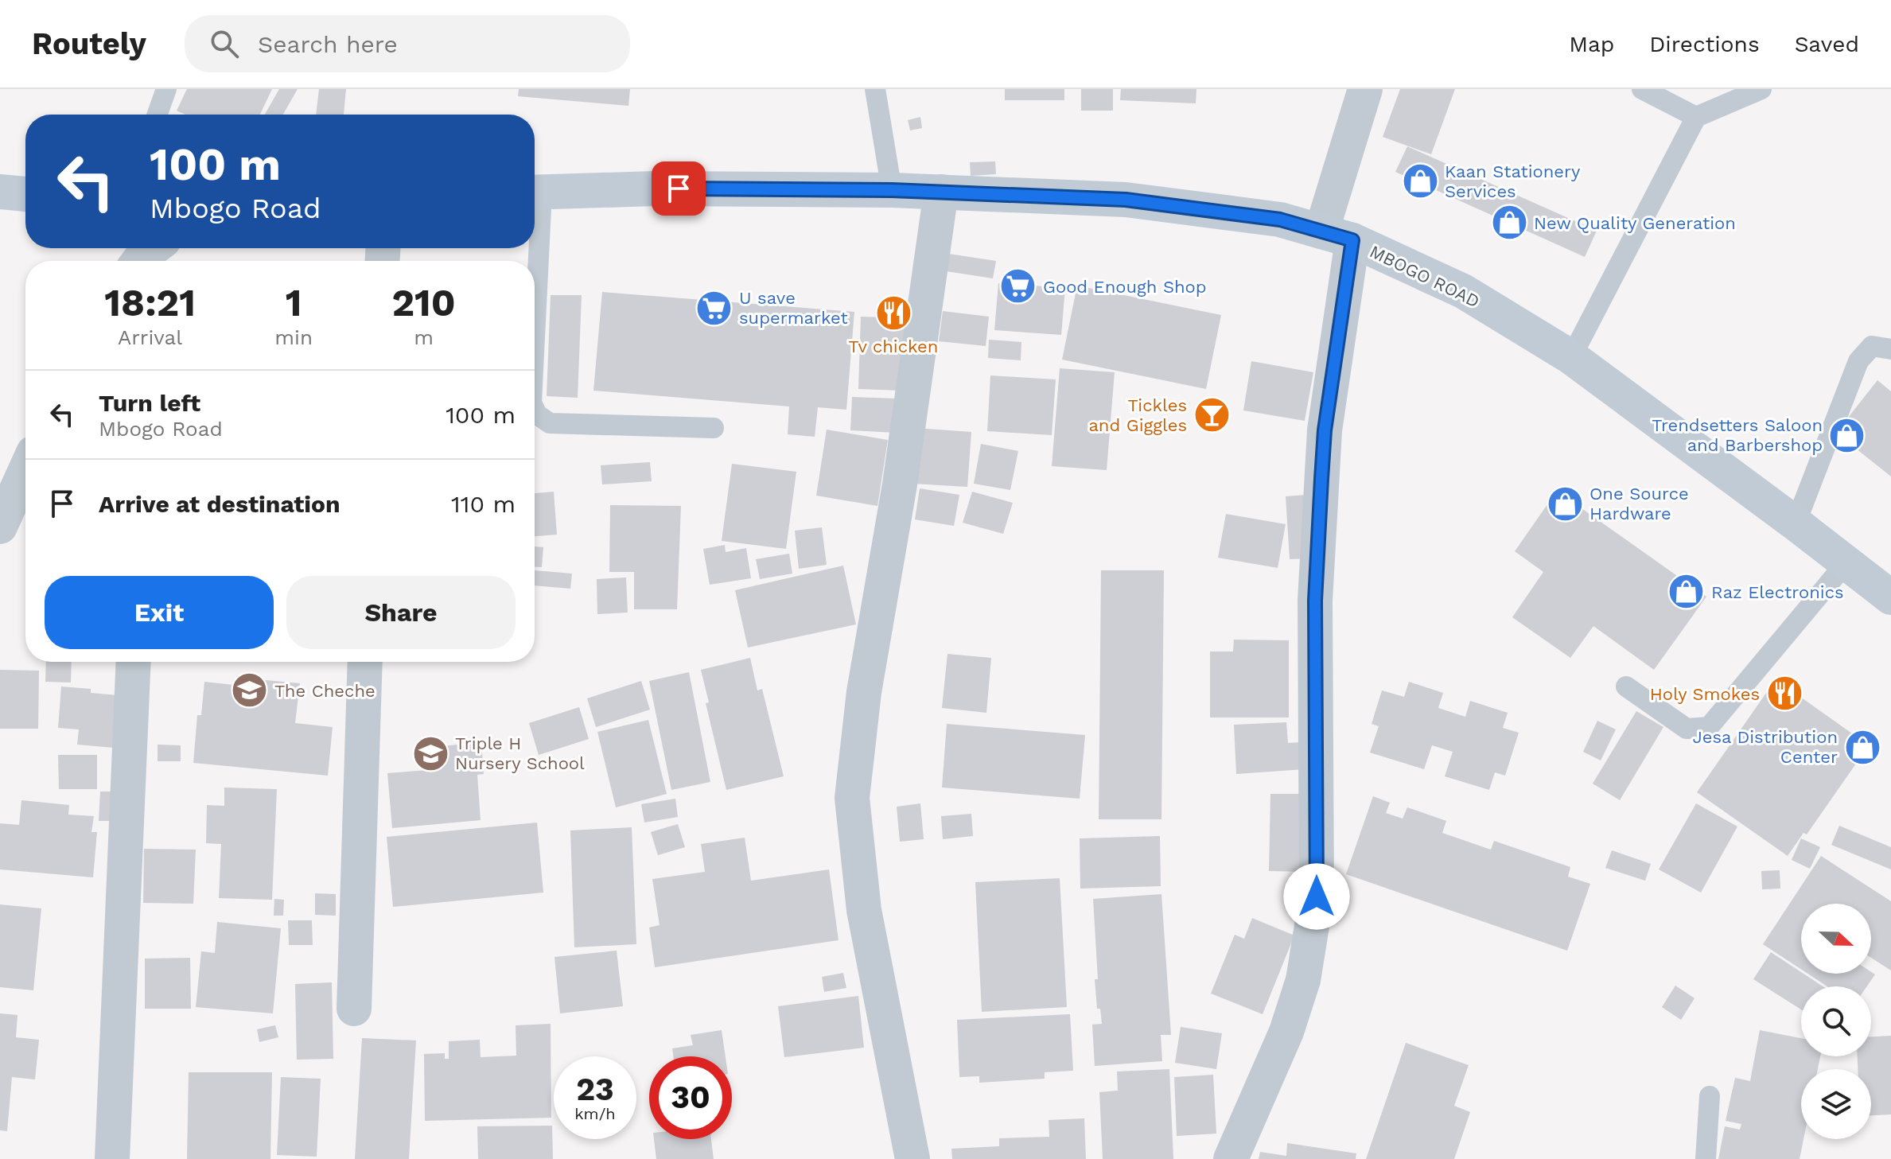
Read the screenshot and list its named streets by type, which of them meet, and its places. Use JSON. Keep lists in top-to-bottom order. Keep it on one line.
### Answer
{"streets":{"main road":["MBOGO ROAD"]},"places":{"shop":["Kaan Stationery Services","New Quality Generation","Trendsetters Saloon and Barbershop","One Source Hardware","Raz Electronics","Jesa Distribution Center"],"supermarket":["Good Enough Shop","U save supermarket"],"restaurant":["Tv chicken","Holy Smokes"],"bar":["Tickles and Giggles"],"school or university":["The Cheche","Triple H Nursery School"]},"north":"right","page":{"header":"Routely","search":"Search here","nav":["Map","Directions","Saved"],"turn":["100 m","Mbogo Road"],"eta":["18:21","Arrival","1","min","210","m"],"list":[{"name":"Turn left","note":"Mbogo Road","value":"100 m"},{"name":"Arrive at destination","value":"110 m"}],"buttons":["Exit","Share"],"speed":"23 km/h","limit":"30"}}
